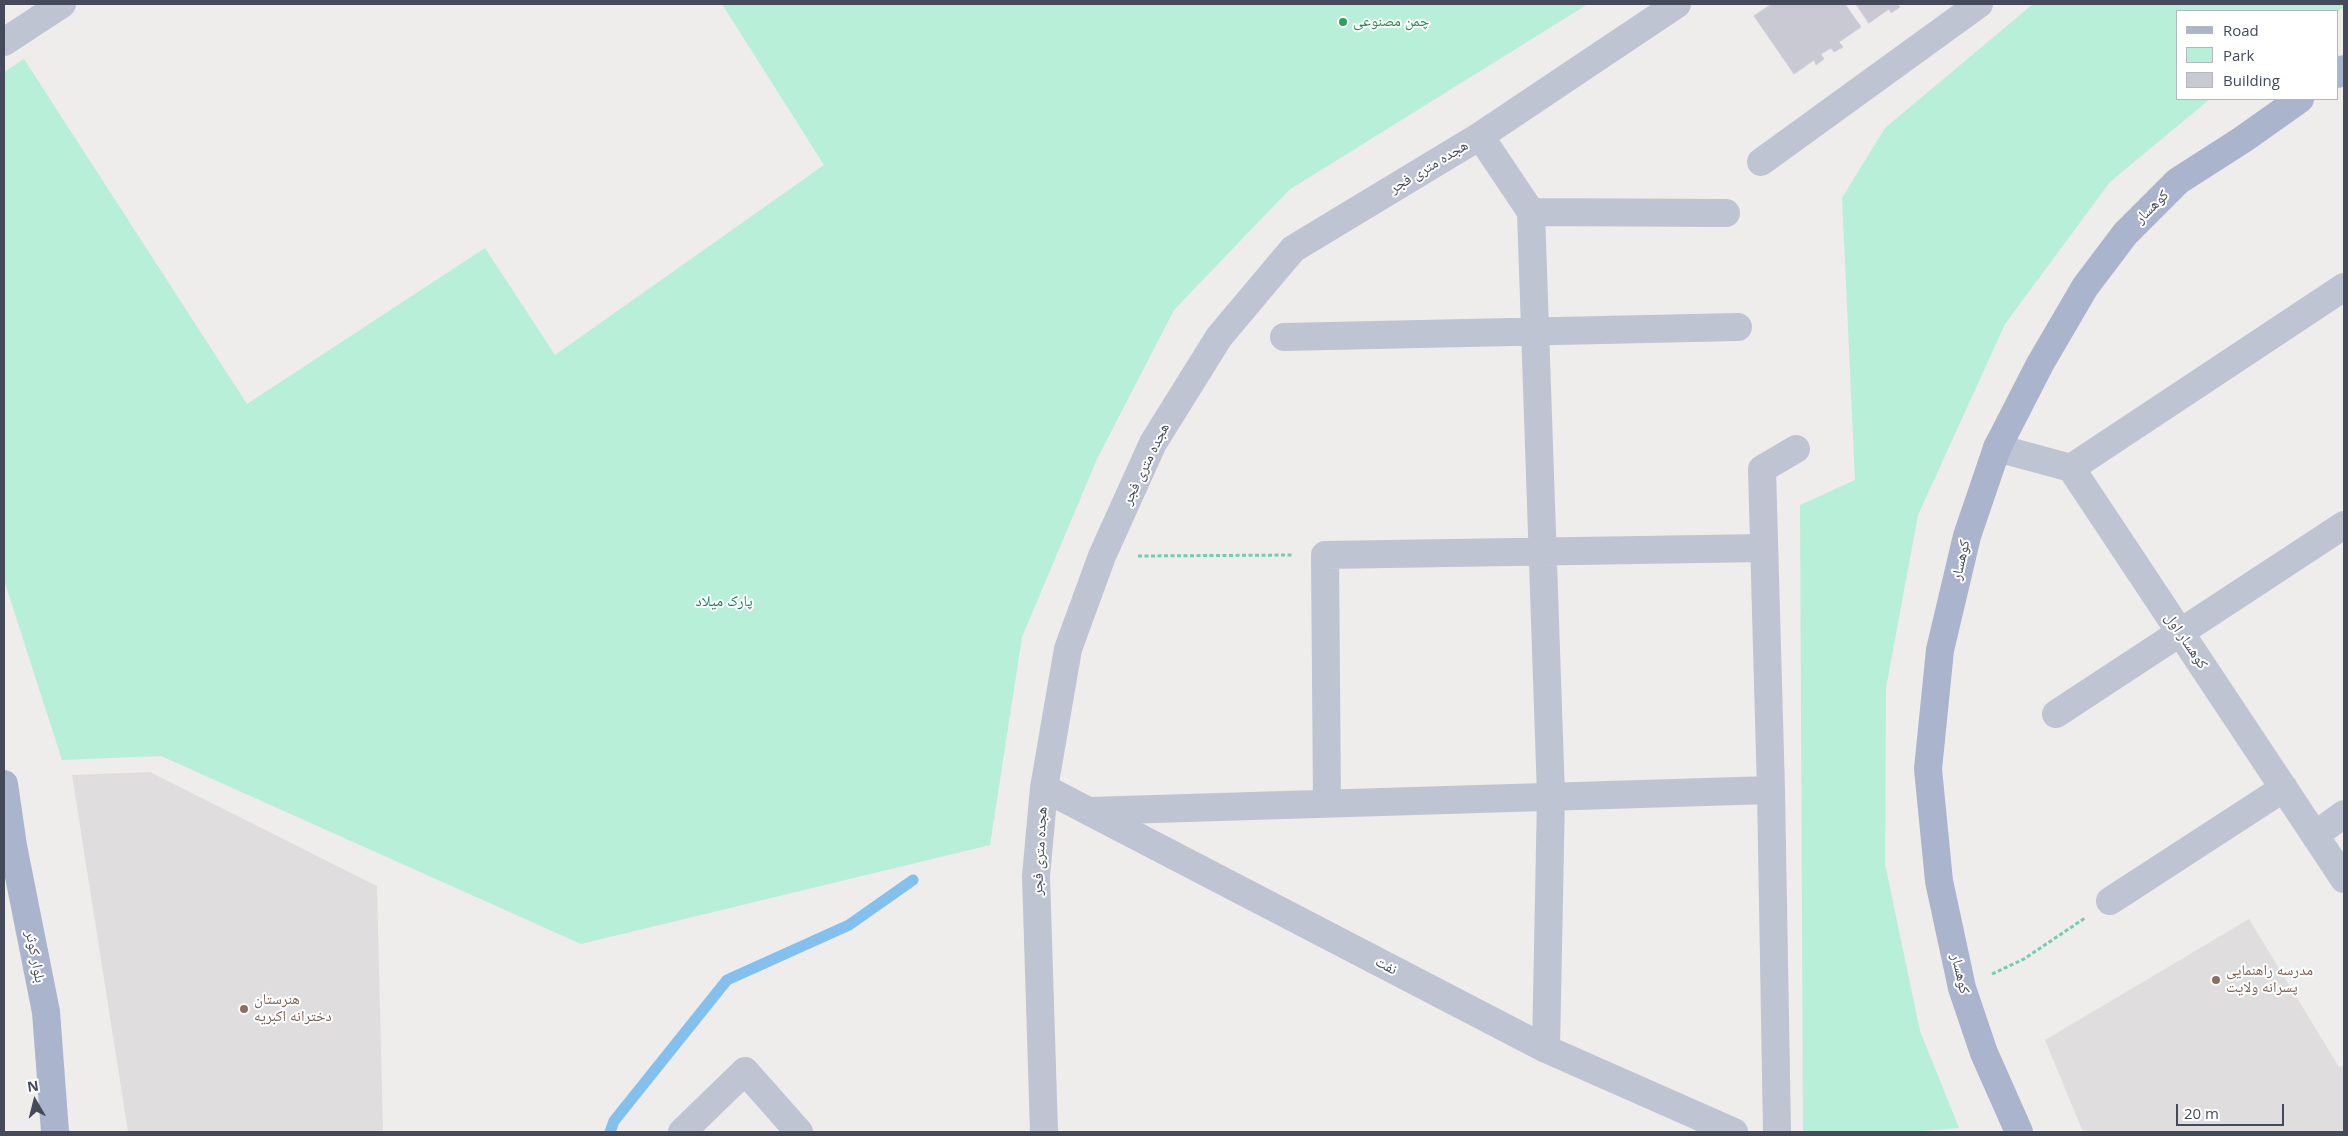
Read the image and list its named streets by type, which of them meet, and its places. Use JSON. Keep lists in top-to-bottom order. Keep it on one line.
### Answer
{"streets":{"main road":["کوهسار","بلوار کوثر"],"street":["هجده متری فجر","کوهسار اول","نفت"]},"crossings":[["هجده متری فجر","نفت"]],"parks":["پارک میلاد"],"places":["چمن مصنوعی","مدرسه راهنمایی پسرانه ولایت","هنرستان دخترانه اکبریه"],"legend":["Road","Park","Building"],"scale_bar":"20 m","north":"top"}
